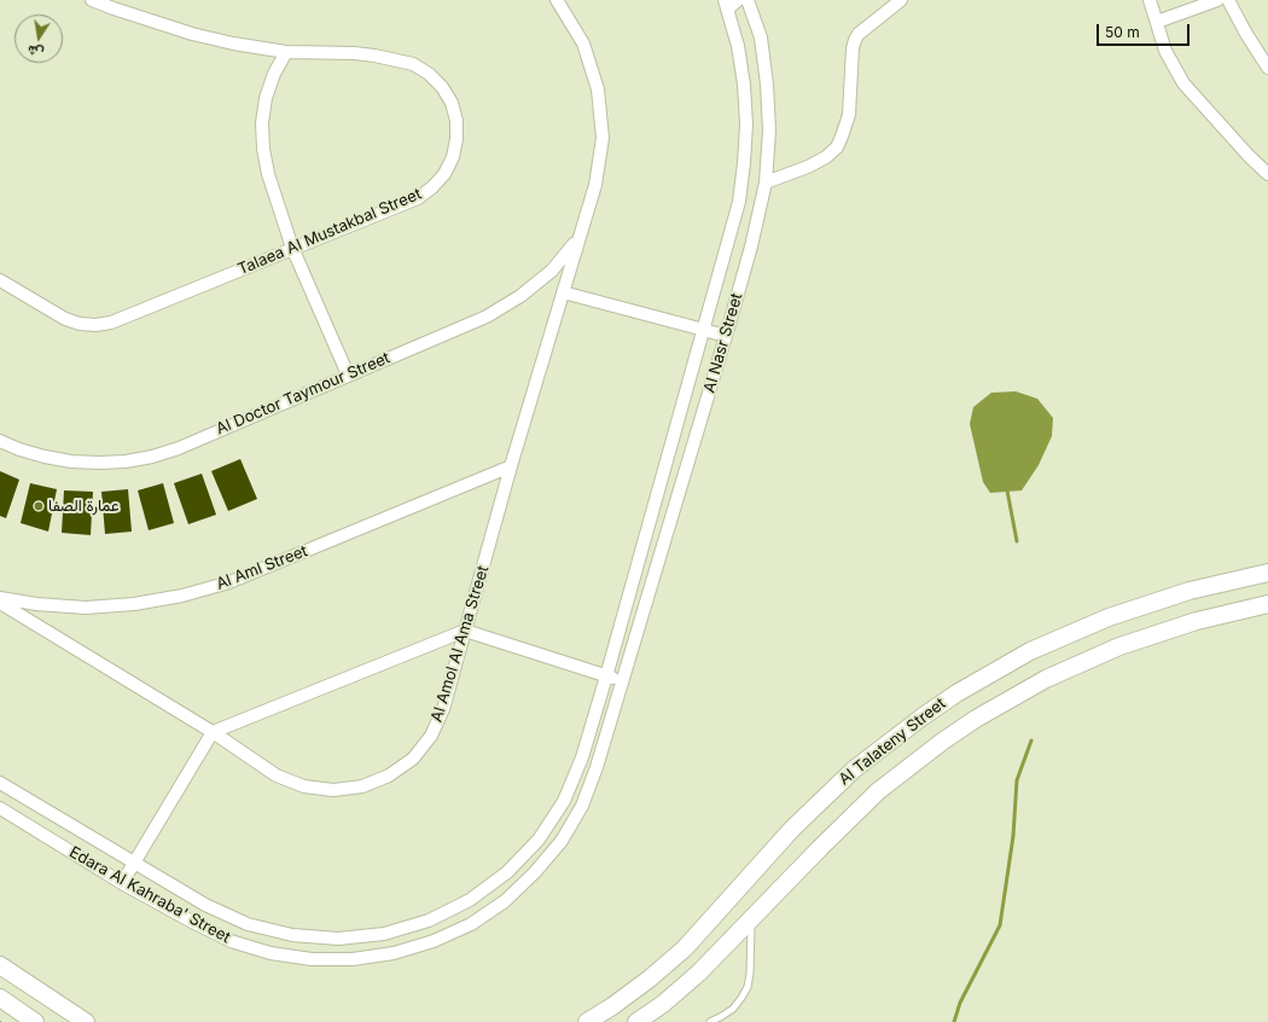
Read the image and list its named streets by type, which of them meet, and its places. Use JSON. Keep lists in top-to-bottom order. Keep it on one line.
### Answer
{"streets":{"main road":["Al Talateny Street"],"street":["Talaea Al Mustakbal Street","Al Nasr Street","Al Doctor Taymour Street","Al Aml Street","Al Amol Al Ama Street","Edara Al Kahraba' Street"]},"crossings":[["Al Nasr Street","Edara Al Kahraba' Street"],["Al Doctor Taymour Street","Al Amol Al Ama Street"],["Al Aml Street","Al Amol Al Ama Street"]],"places":["عمارة الصفا"],"scale_bar":"50 m","north":"bottom"}
